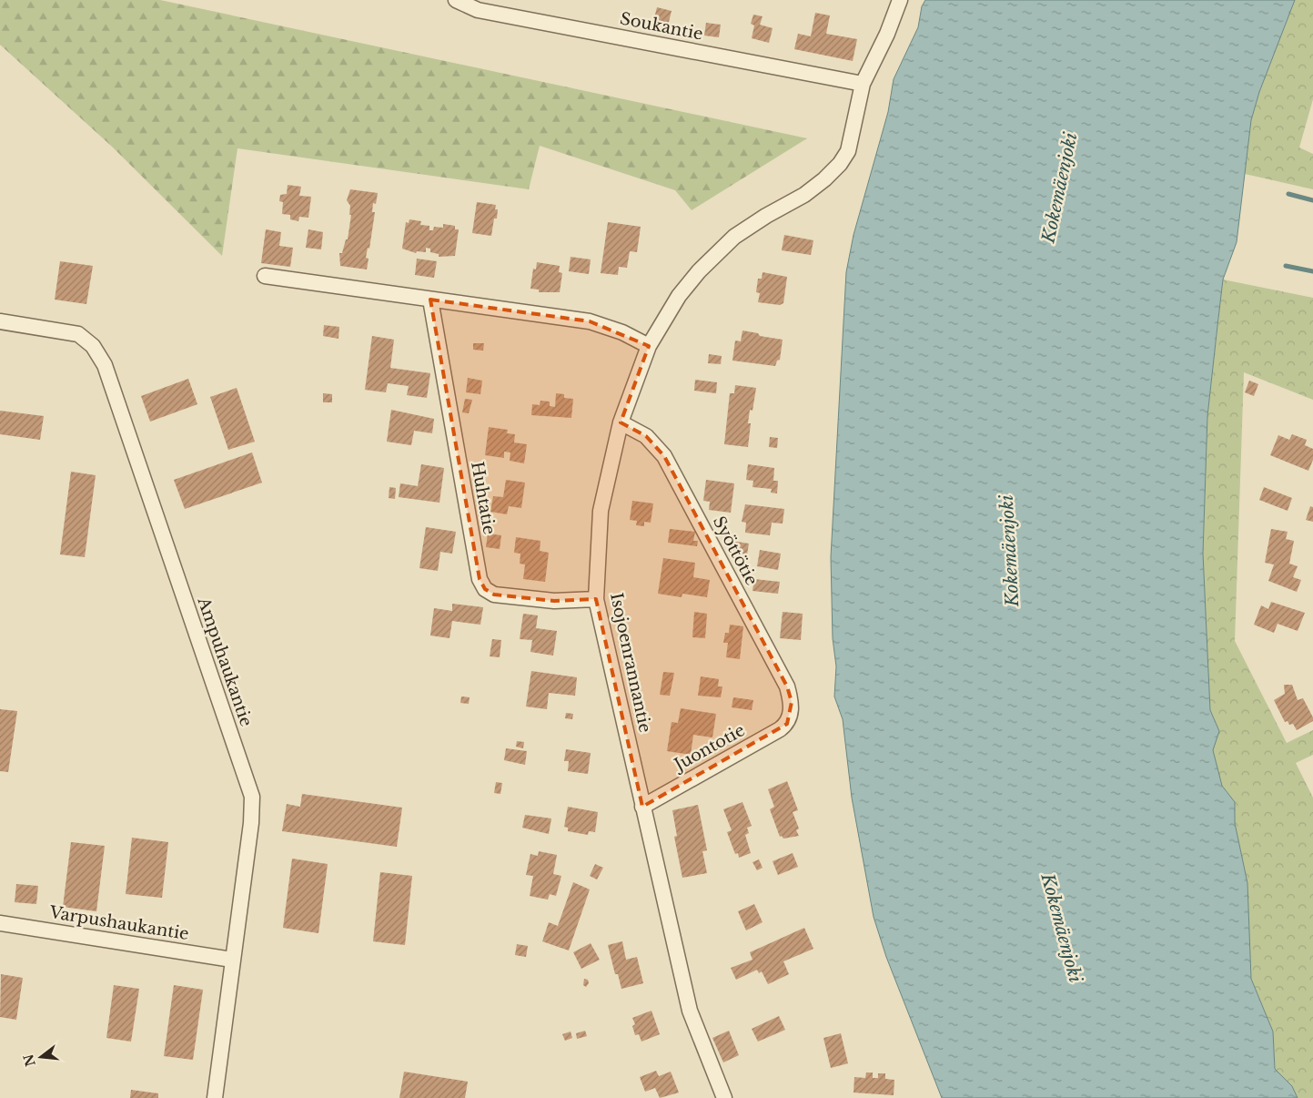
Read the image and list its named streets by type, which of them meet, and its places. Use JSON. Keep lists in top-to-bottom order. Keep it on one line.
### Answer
{"streets":{"street":["Soukantie","Huhtatie","Syöttötie","Ampuhaukantie","Isojoenrannantie","Juontotie","Varpushaukantie"]},"crossings":[["Soukantie","Isojoenrannantie"],["Huhtatie","Isojoenrannantie"],["Syöttötie","Isojoenrannantie"],["Syöttötie","Juontotie"],["Ampuhaukantie","Varpushaukantie"],["Isojoenrannantie","Juontotie"]],"water":["Kokemäenjoki"],"north":"left"}
